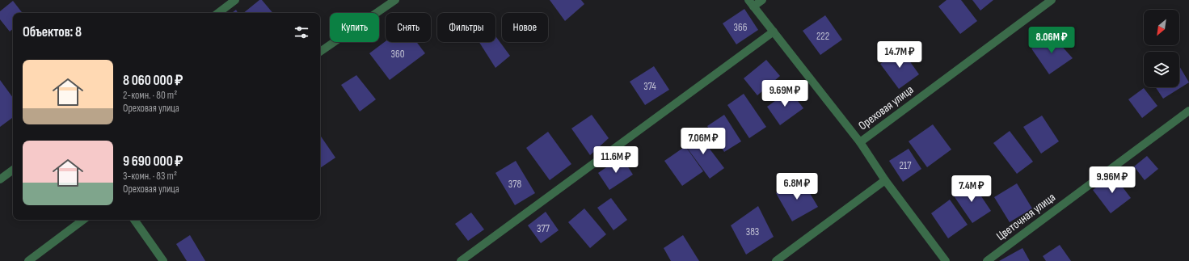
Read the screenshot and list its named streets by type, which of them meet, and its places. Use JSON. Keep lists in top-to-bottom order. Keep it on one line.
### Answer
{"streets":{"street":["Ореховая улица","Цветочная улица"]},"house_numbers":["366","222","360","374","217","378","377","383"],"north":"bottom left","page":{"chip":["Купить","Снять","Фильтры","Новое"],"heading":"Объектов: 8","price":["8.06M ₽","14.7M ₽","9.69M ₽","7.06M ₽","11.6M ₽","9.96M ₽","6.8M ₽","7.4M ₽"],"list":[{"name":"8 060 000 ₽","note":"2-комн. · 80 m² · Ореховая улица"},{"name":"9 690 000 ₽","note":"3-комн. · 83 m² · Ореховая улица"}]}}
